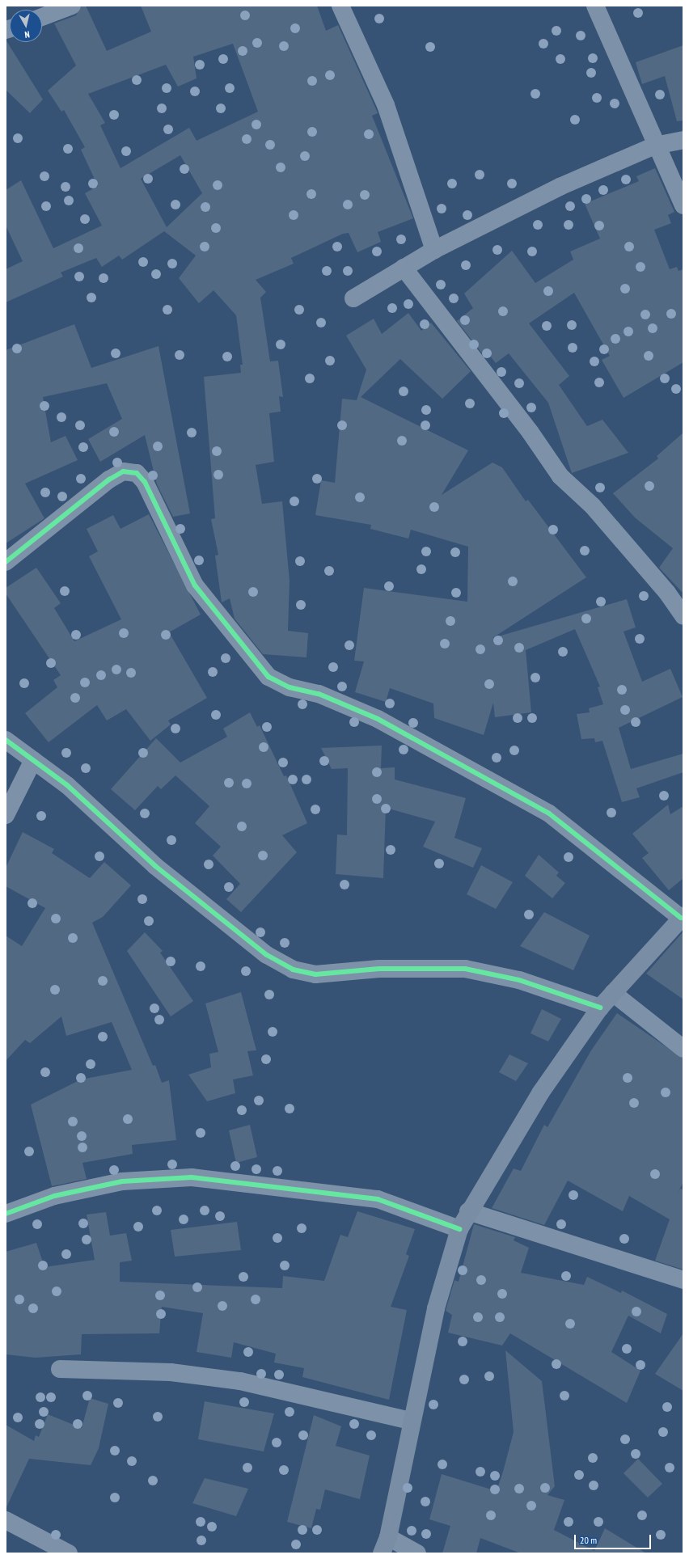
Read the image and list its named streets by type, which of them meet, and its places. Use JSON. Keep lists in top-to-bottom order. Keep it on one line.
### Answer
{"scale_bar":"20 m","north":"bottom"}
